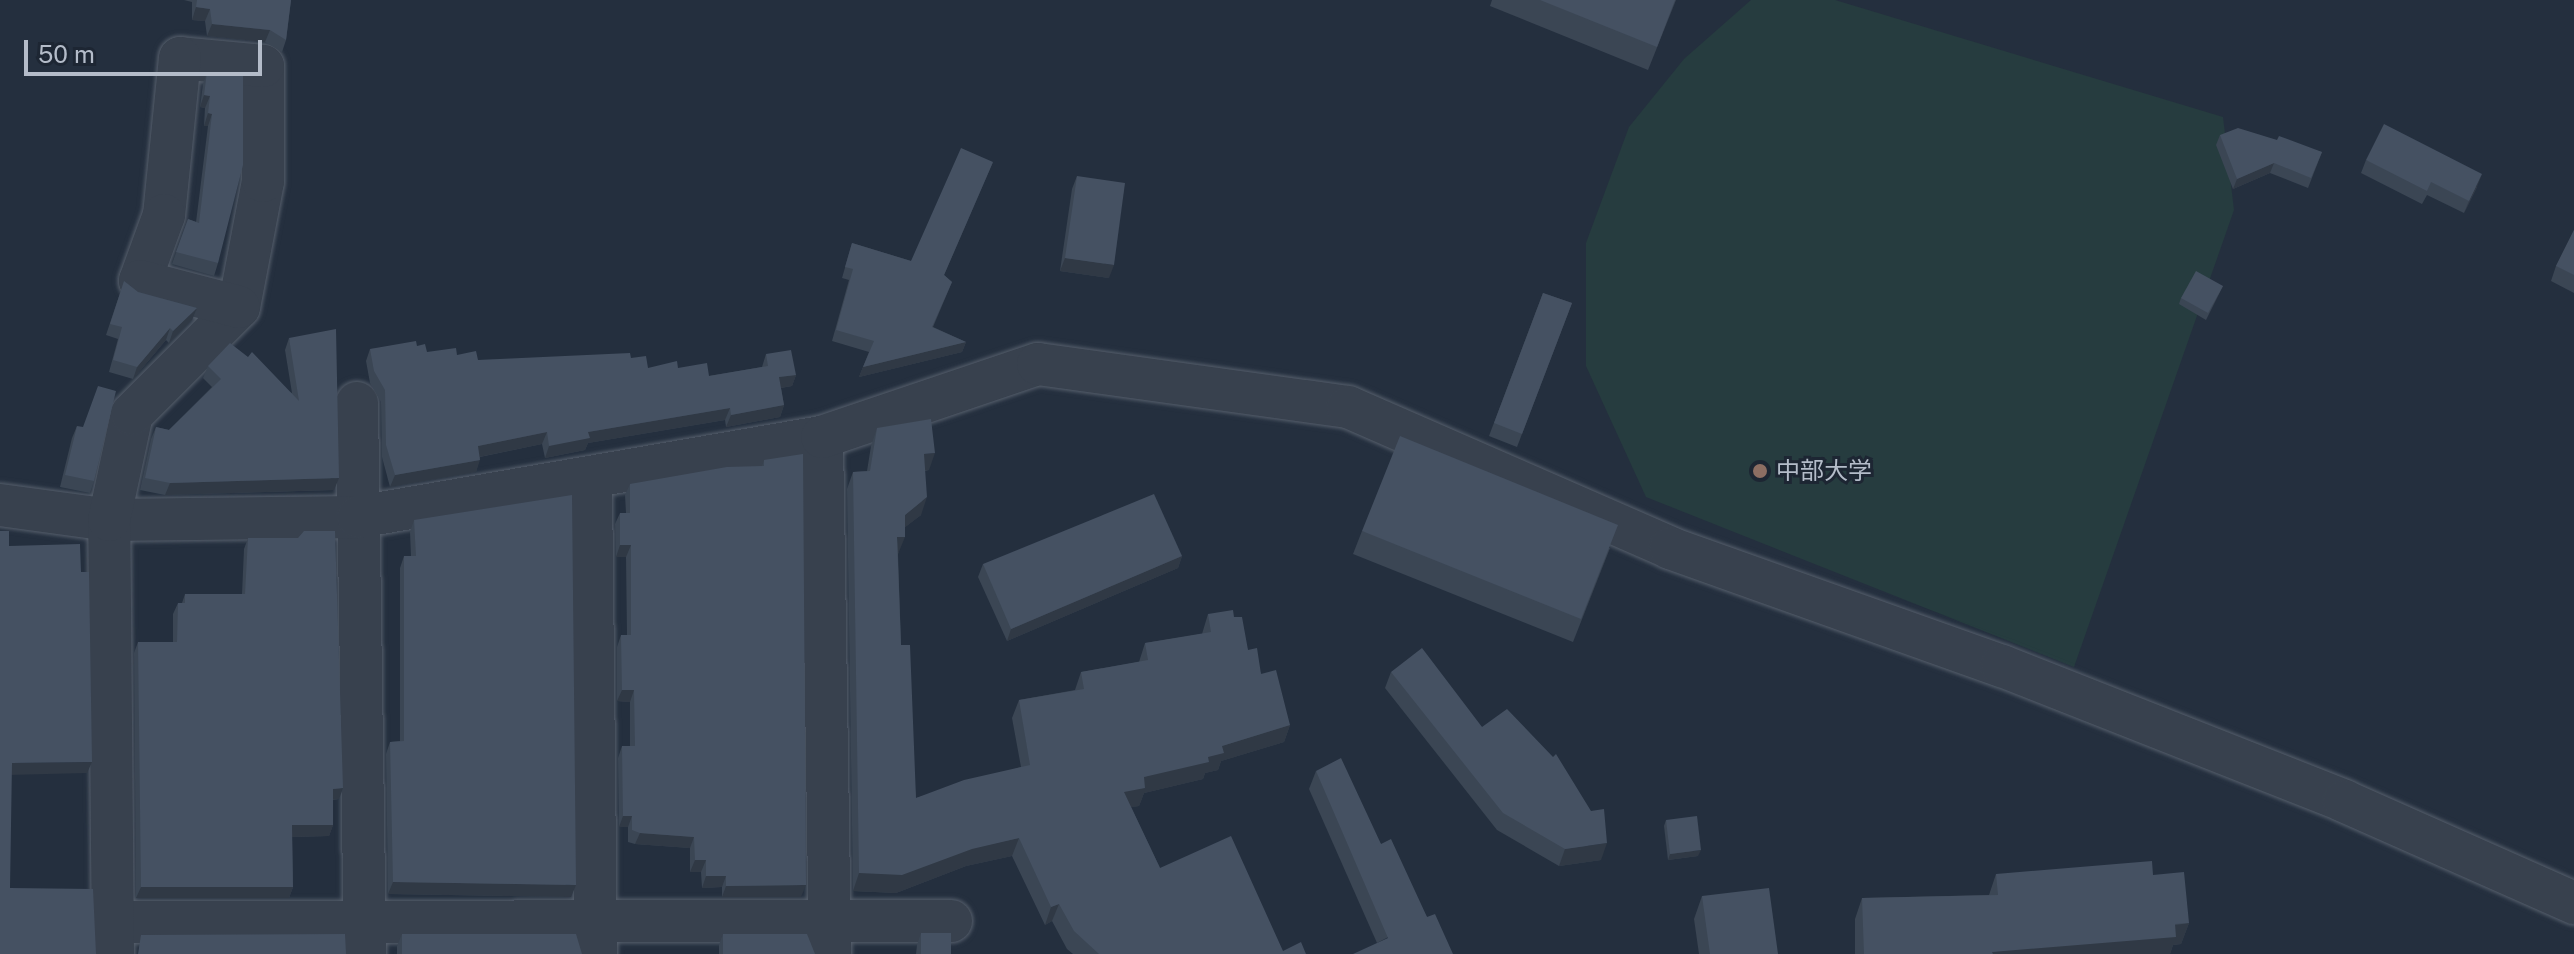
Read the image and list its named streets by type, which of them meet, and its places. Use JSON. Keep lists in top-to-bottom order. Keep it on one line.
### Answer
{"places":["中部大学"],"scale_bar":"50 m"}
